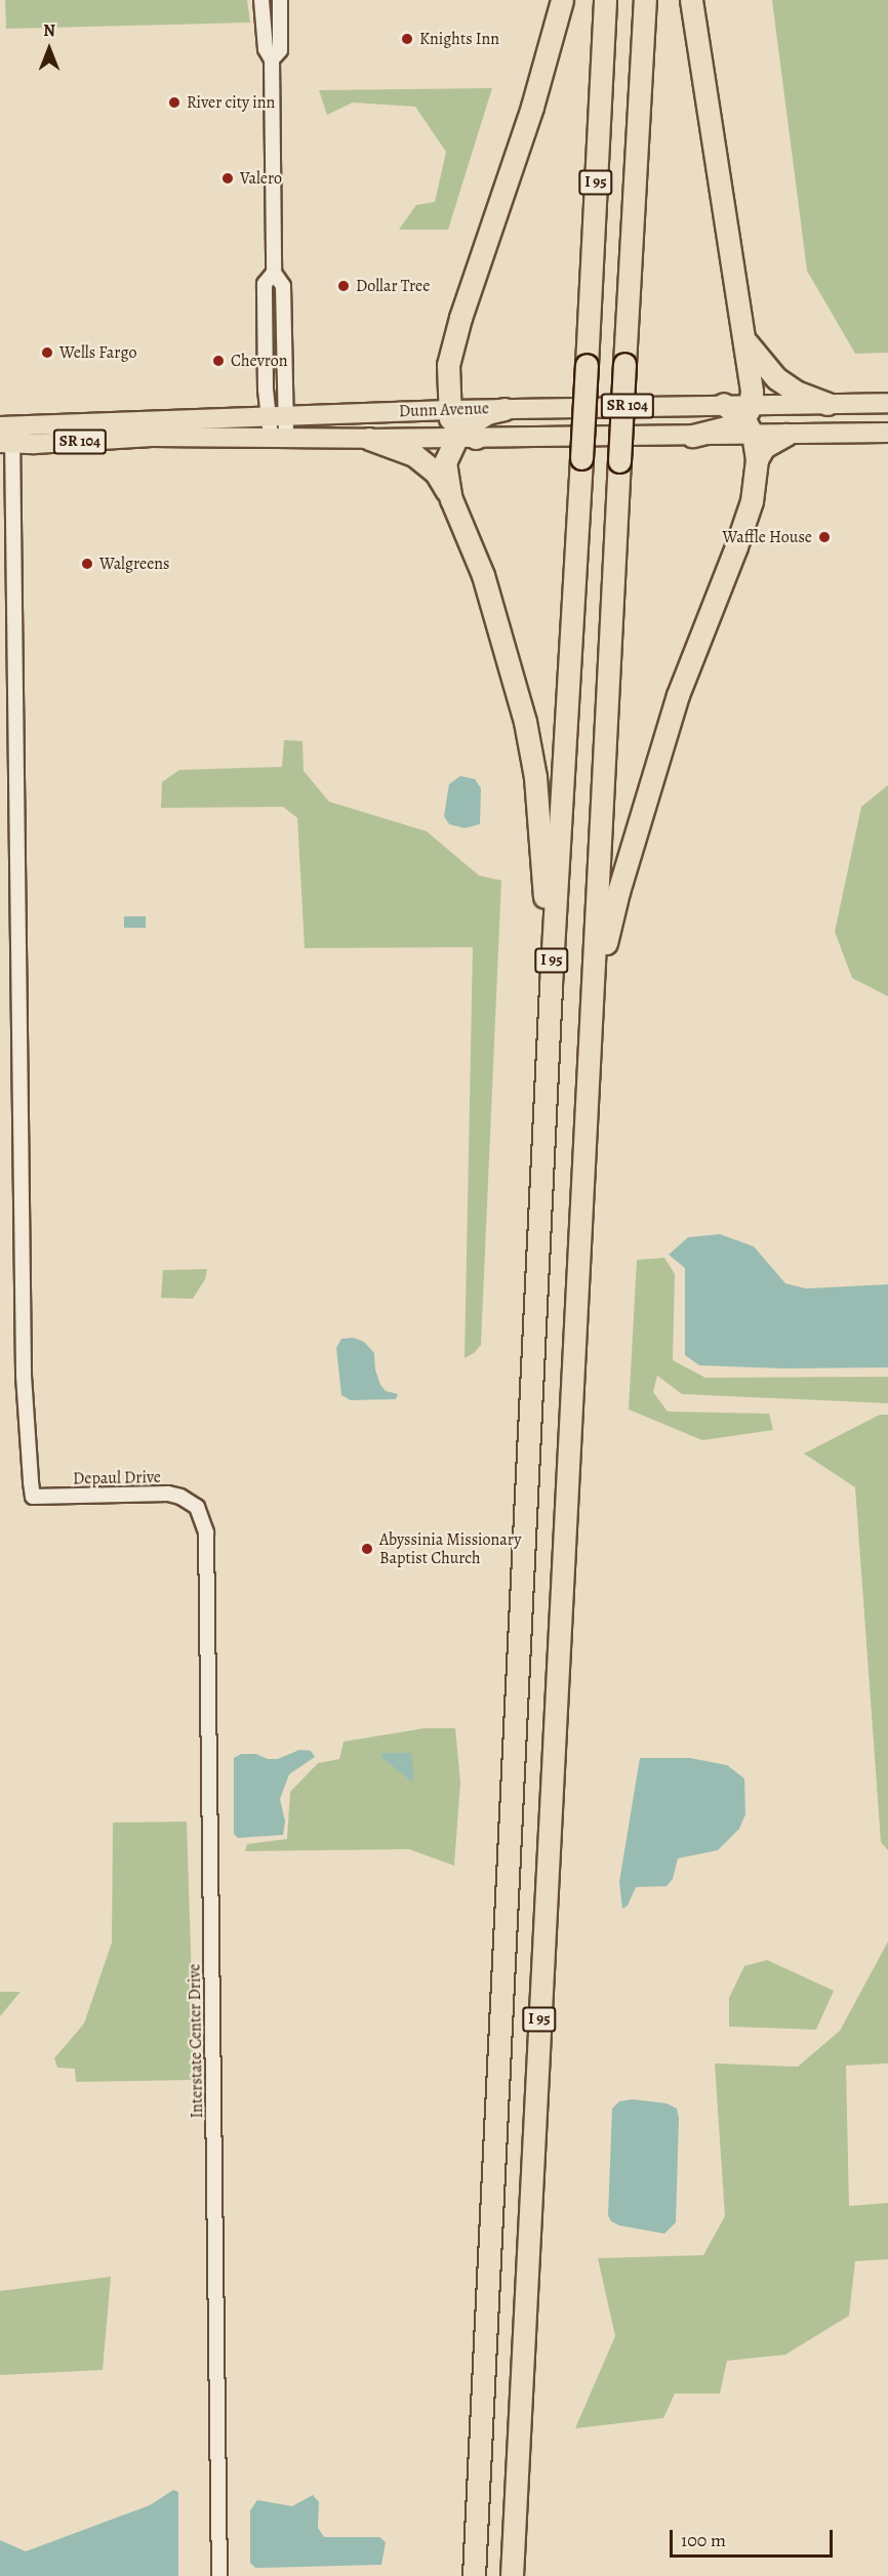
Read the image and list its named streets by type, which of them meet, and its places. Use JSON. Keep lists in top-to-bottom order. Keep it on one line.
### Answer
{"streets":{"highway":["I 95"],"main road":["SR 104","Dunn Avenue"],"street":["Depaul Drive","Interstate Center Drive"]},"crossings":[["Dunn Avenue","Depaul Drive"],["Depaul Drive","Interstate Center Drive"]],"places":["Knights Inn","River city inn","Valero","Dollar Tree","Wells Fargo","Chevron","Waffle House","Walgreens","Abyssinia Missionary Baptist Church"],"scale_bar":"100 m","north":"top"}
